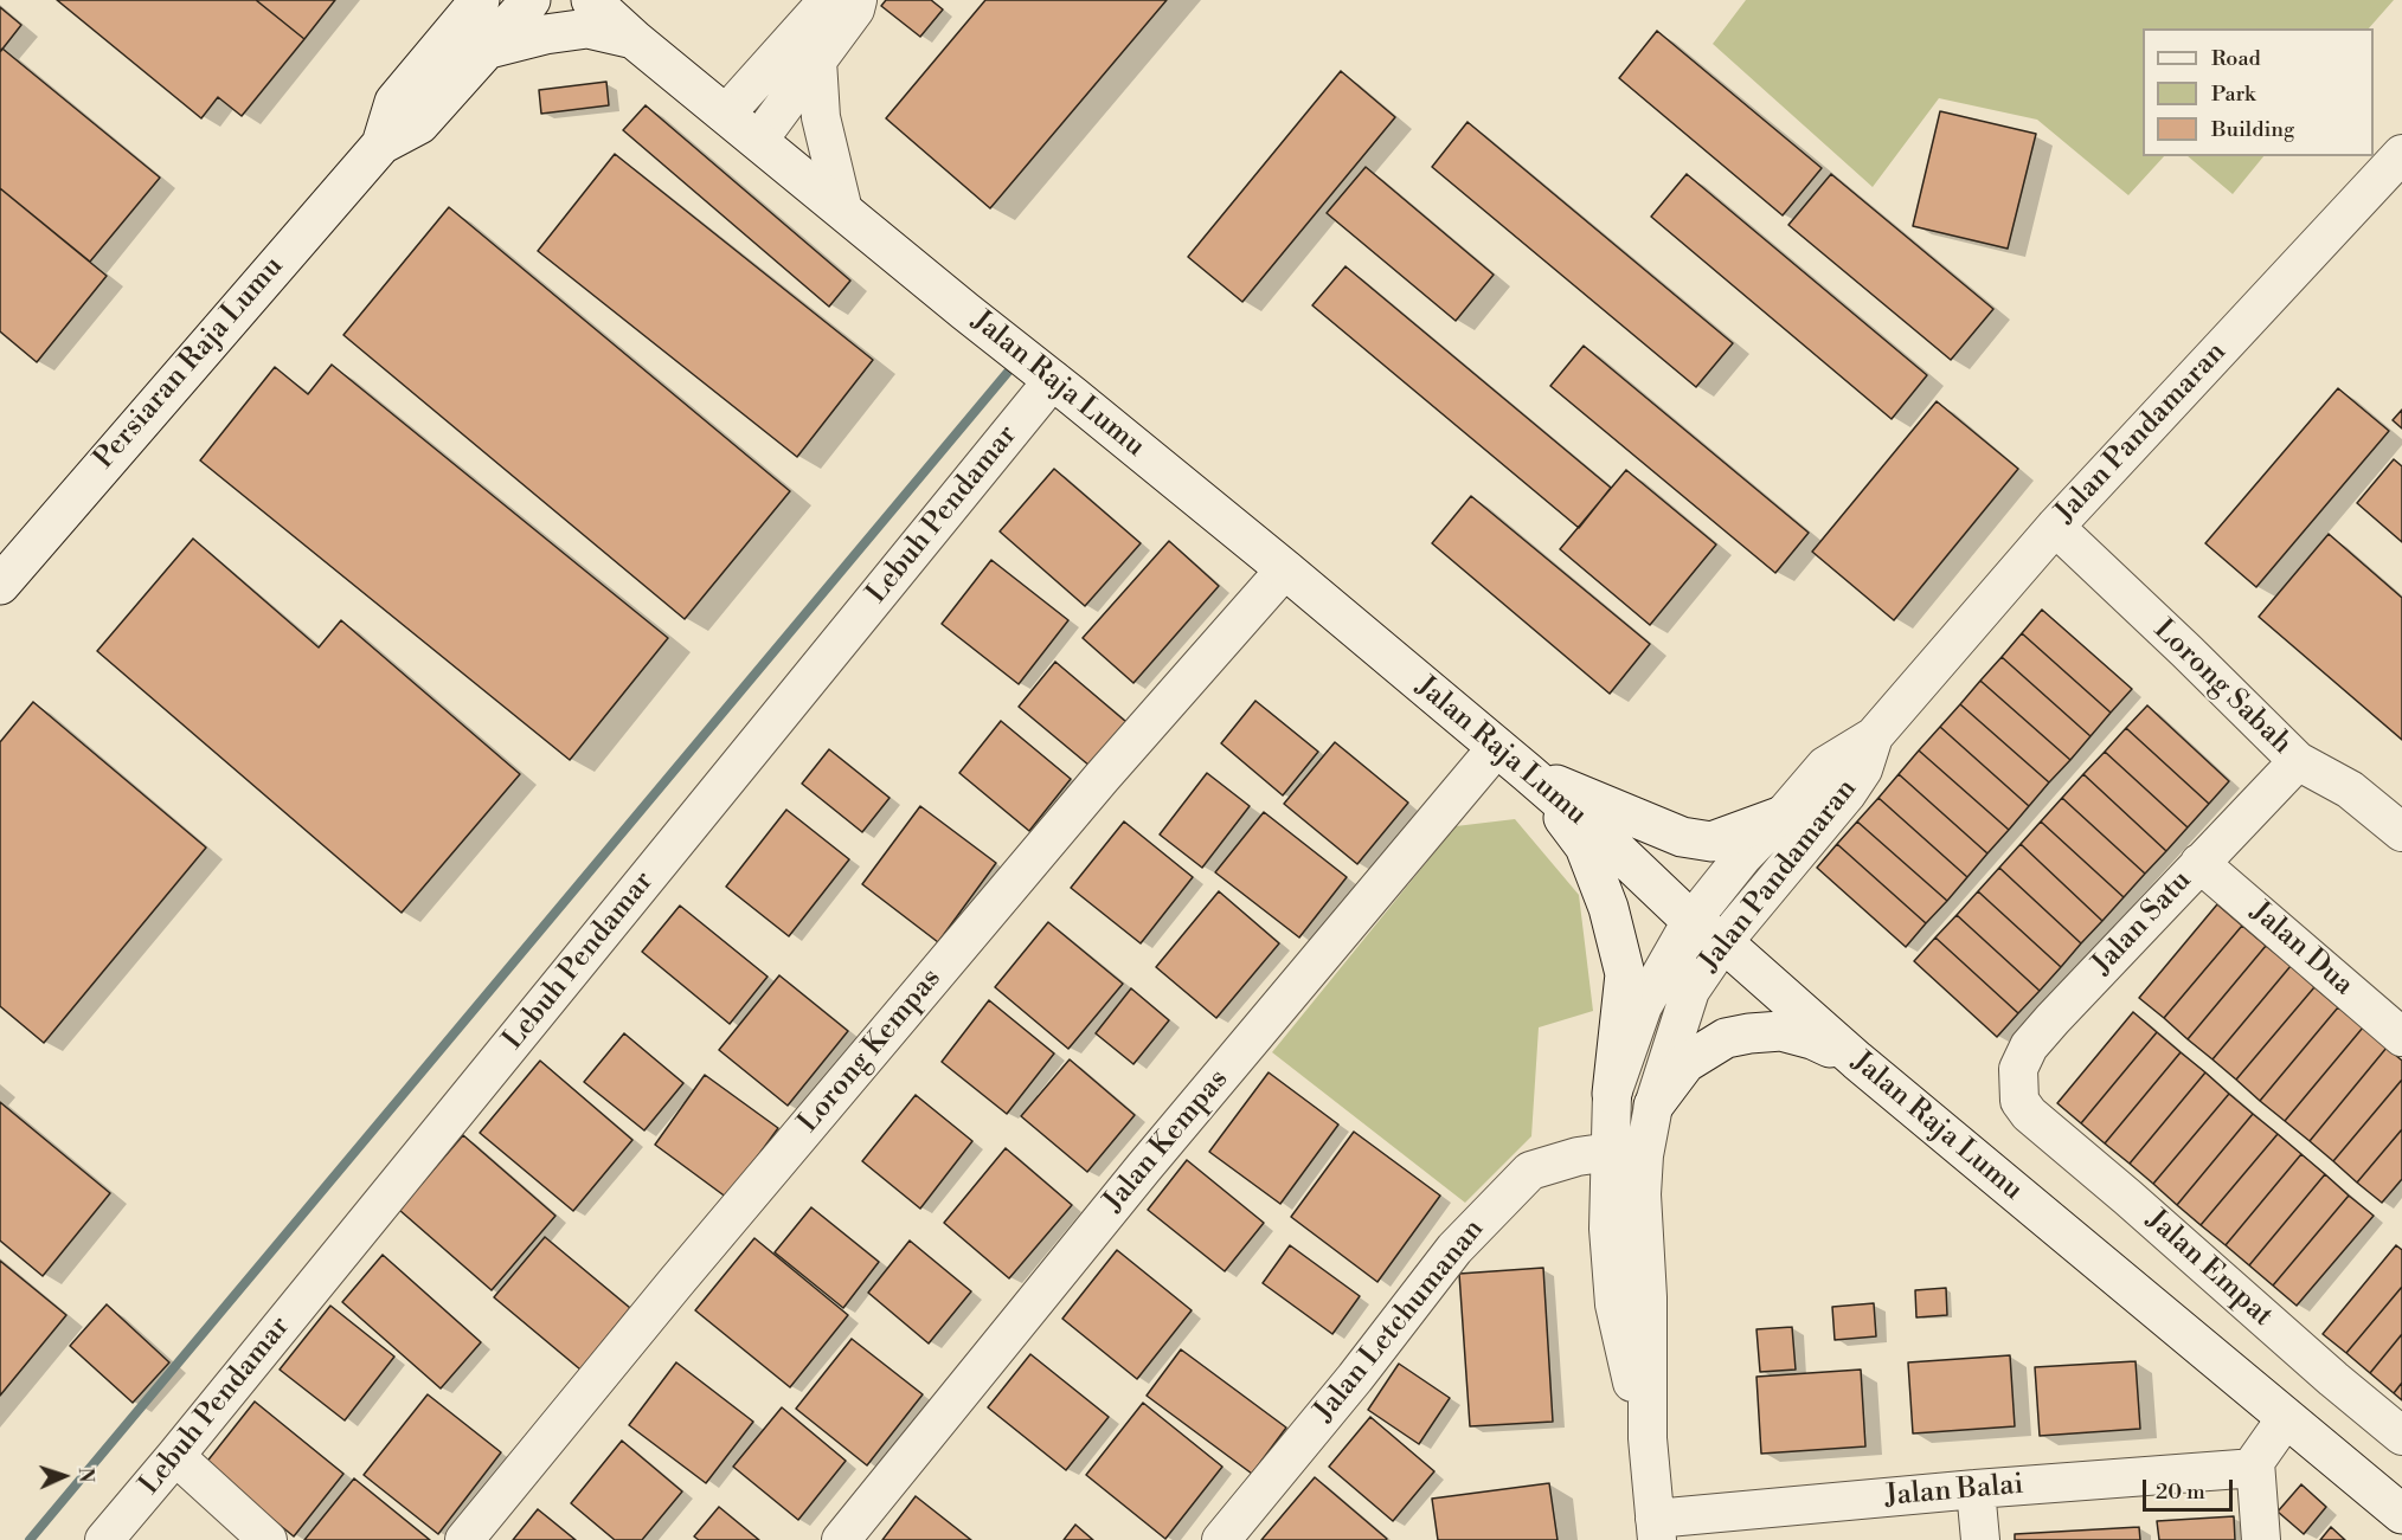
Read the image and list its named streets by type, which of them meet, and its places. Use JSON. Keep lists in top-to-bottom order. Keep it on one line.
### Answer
{"streets":{"street":["Persiaran Raja Lumu","Jalan Raja Lumu","Jalan Pandamaran","Lebuh Pendamar","Lorong Sabah","Jalan Satu","Jalan Dua","Lorong Kempas","Jalan Kempas","Jalan Empat","Jalan Letchumanan","Jalan Balai"]},"crossings":[["Jalan Raja Lumu","Jalan Pandamaran"],["Jalan Raja Lumu","Lebuh Pendamar"],["Jalan Raja Lumu","Lorong Kempas"],["Jalan Raja Lumu","Jalan Kempas"],["Jalan Pandamaran","Lorong Sabah"],["Jalan Pandamaran","Jalan Letchumanan"],["Jalan Pandamaran","Jalan Balai"],["Lorong Sabah","Jalan Satu"],["Jalan Satu","Jalan Dua"],["Jalan Satu","Jalan Empat"]],"legend":["Road","Park","Building"],"scale_bar":"20 m","north":"right"}
